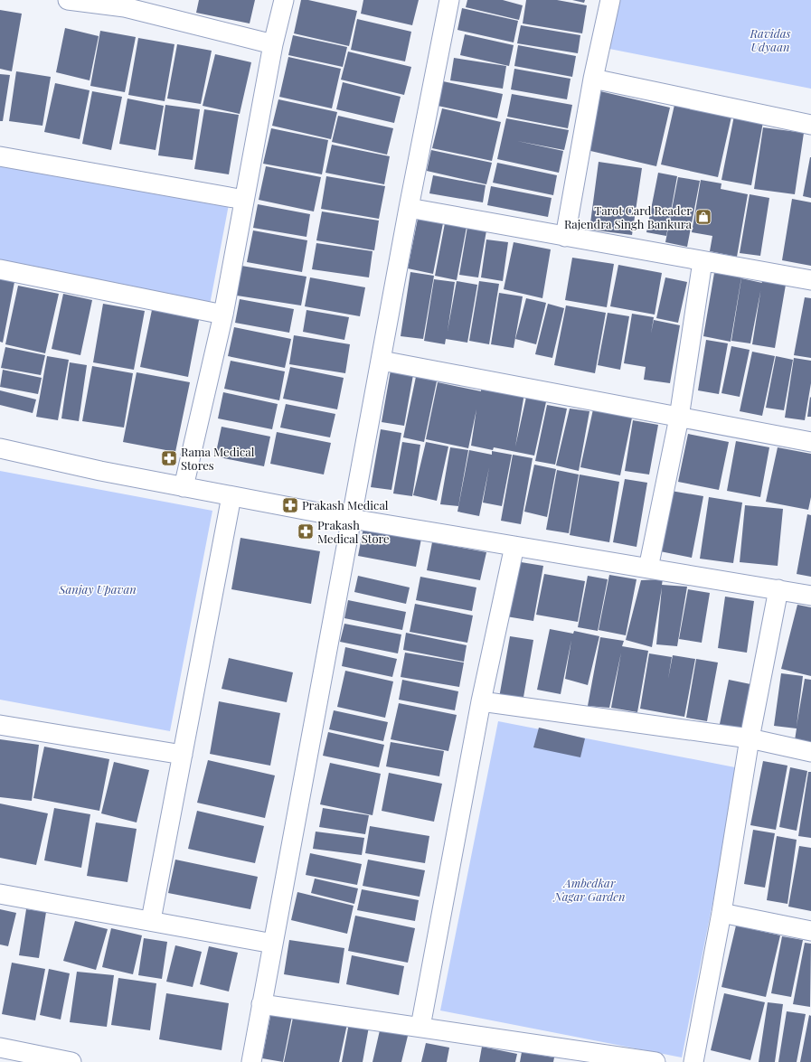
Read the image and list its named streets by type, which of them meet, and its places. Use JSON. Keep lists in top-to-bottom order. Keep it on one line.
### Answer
{"parks":["Ravidas Udyaan","Sanjay Upavan","Ambedkar Nagar Garden"],"places":{"shop":["Tarot Card Reader Rajendra Singh Bankura"],"pharmacy":["Rama Medical Stores","Prakash Medical","Prakash Medical Store"]}}
